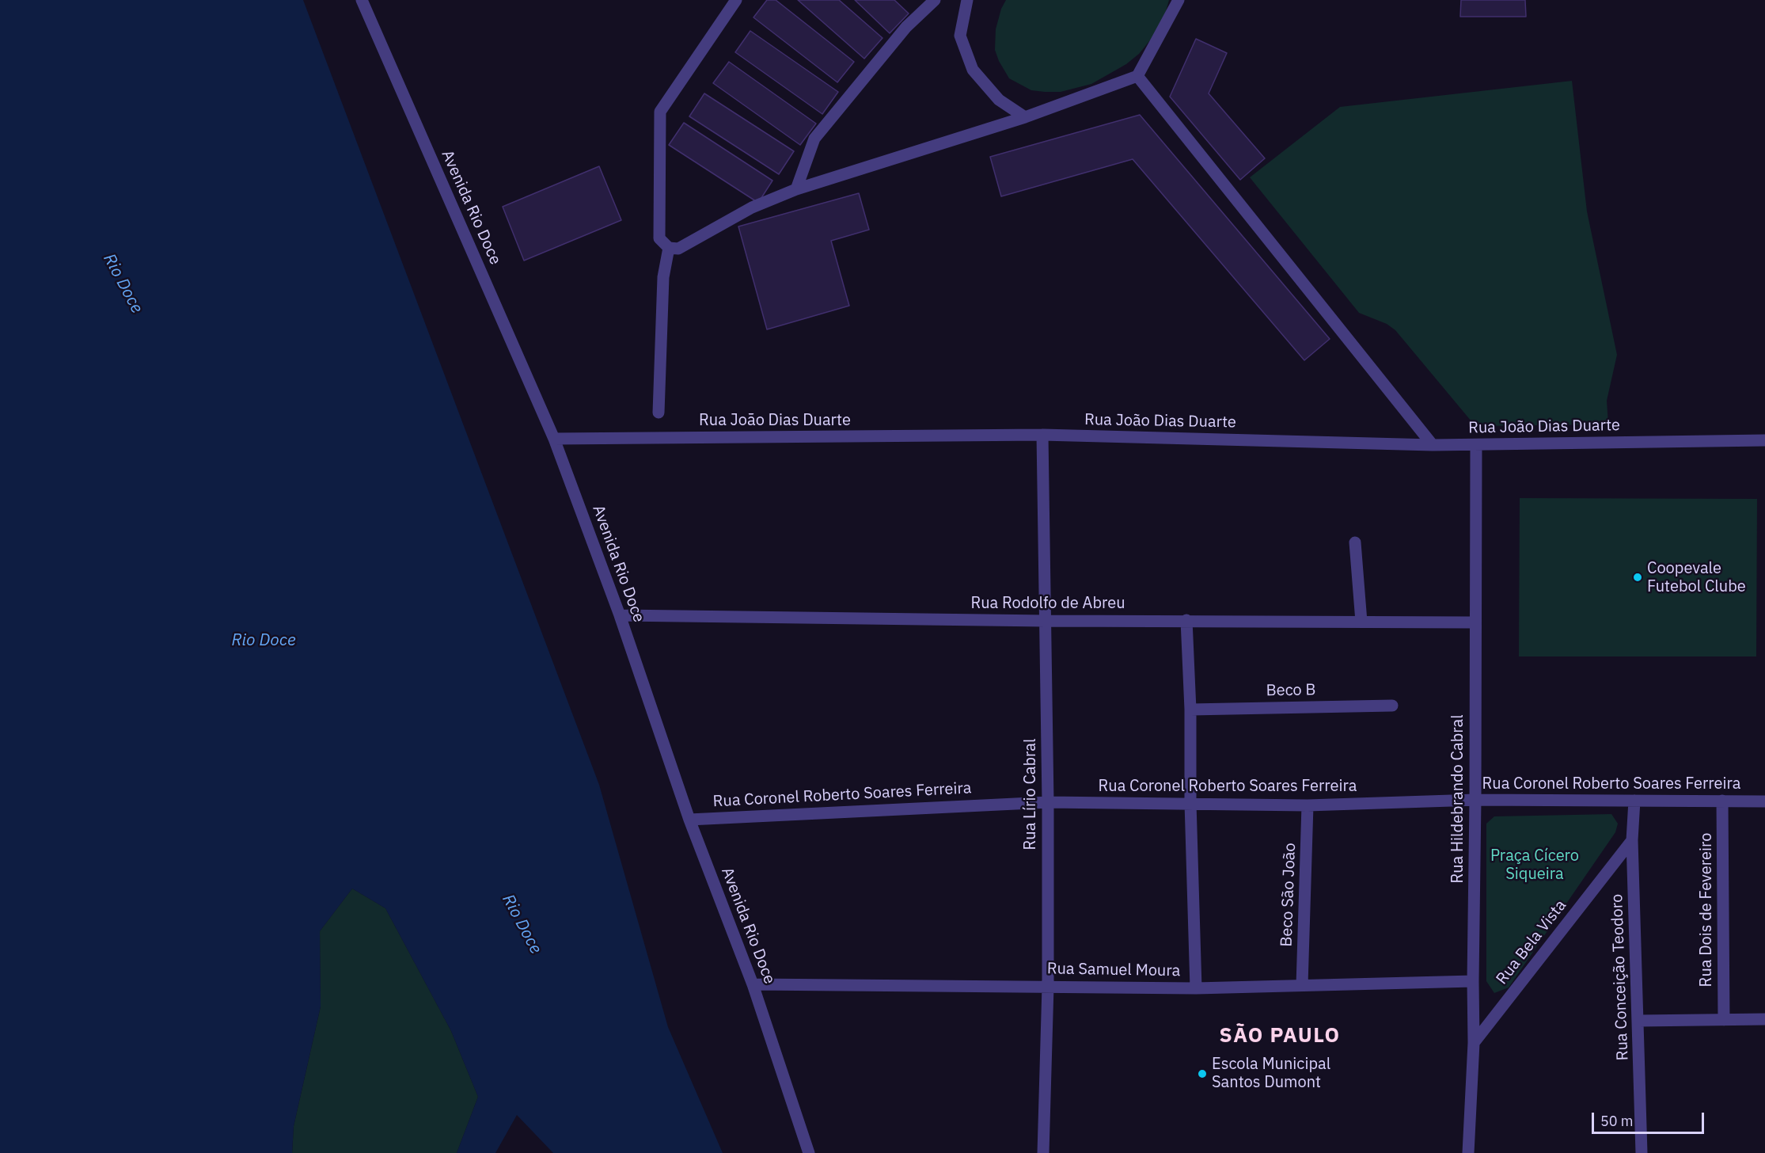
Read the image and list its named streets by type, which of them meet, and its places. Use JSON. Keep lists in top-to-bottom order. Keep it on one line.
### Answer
{"streets":{"street":["Avenida Rio Doce","Rua João Dias Duarte","Rua Rodolfo de Abreu","Beco B","Rua Coronel Roberto Soares Ferreira","Rua Lírio Cabral","Rua Hildebrando Cabral","Beco São João","Rua Dois de Fevereiro","Rua Bela Vista","Rua Samuel Moura","Rua Conceição Teodoro"]},"crossings":[["Avenida Rio Doce","Rua João Dias Duarte"],["Avenida Rio Doce","Rua Rodolfo de Abreu"],["Avenida Rio Doce","Rua Coronel Roberto Soares Ferreira"],["Avenida Rio Doce","Rua Samuel Moura"],["Rua João Dias Duarte","Rua Lírio Cabral"],["Rua João Dias Duarte","Rua Hildebrando Cabral"],["Rua Rodolfo de Abreu","Rua Lírio Cabral"],["Rua Rodolfo de Abreu","Rua Hildebrando Cabral"],["Rua Coronel Roberto Soares Ferreira","Rua Lírio Cabral"],["Rua Coronel Roberto Soares Ferreira","Rua Hildebrando Cabral"],["Rua Coronel Roberto Soares Ferreira","Beco São João"],["Rua Coronel Roberto Soares Ferreira","Rua Dois de Fevereiro"],["Rua Coronel Roberto Soares Ferreira","Rua Conceição Teodoro"],["Rua Lírio Cabral","Rua Samuel Moura"],["Rua Hildebrando Cabral","Rua Bela Vista"],["Rua Hildebrando Cabral","Rua Samuel Moura"],["Beco São João","Rua Samuel Moura"],["Rua Bela Vista","Rua Conceição Teodoro"]],"districts":["SÃO PAULO"],"water":["Rio Doce"],"parks":["Praça Cícero Siqueira"],"places":["Coopevale Futebol Clube","Escola Municipal Santos Dumont"],"scale_bar":"50 m"}
